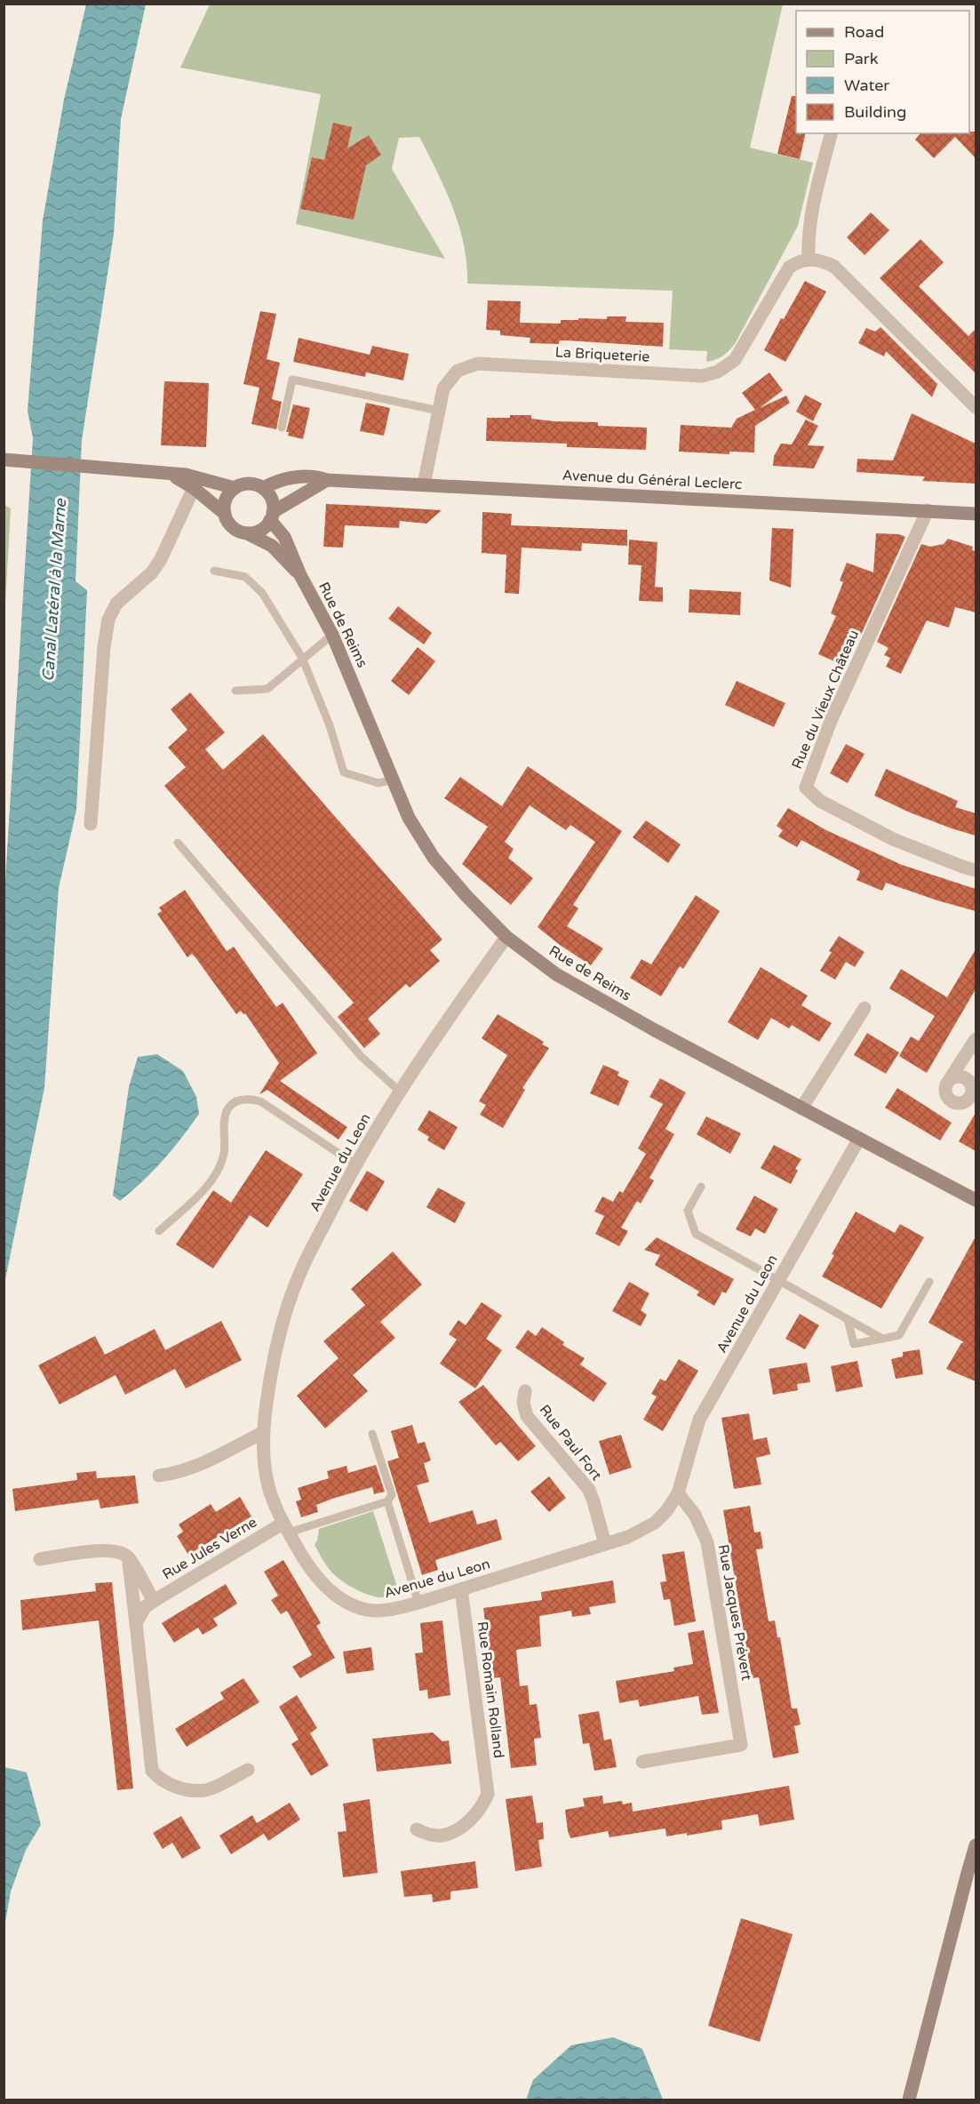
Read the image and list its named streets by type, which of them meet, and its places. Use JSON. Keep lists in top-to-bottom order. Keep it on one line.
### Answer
{"streets":{"main road":["Avenue du Général Leclerc","Rue de Reims"],"street":["La Briqueterie","Rue du Vieux Château","Avenue du Leon","Rue Paul Fort","Rue Jules Verne","Rue Jacques Prévert","Rue Romain Rolland"]},"crossings":[["La Briqueterie","Avenue du Général Leclerc"],["Avenue du Général Leclerc","Rue de Reims"],["Avenue du Général Leclerc","Rue du Vieux Château"],["Rue de Reims","Avenue du Leon"],["Avenue du Leon","Rue Paul Fort"],["Avenue du Leon","Rue Jules Verne"],["Avenue du Leon","Rue Jacques Prévert"],["Avenue du Leon","Rue Romain Rolland"]],"water":["Canal Latéral à la Marne"],"legend":["Road","Park","Water","Building"]}
